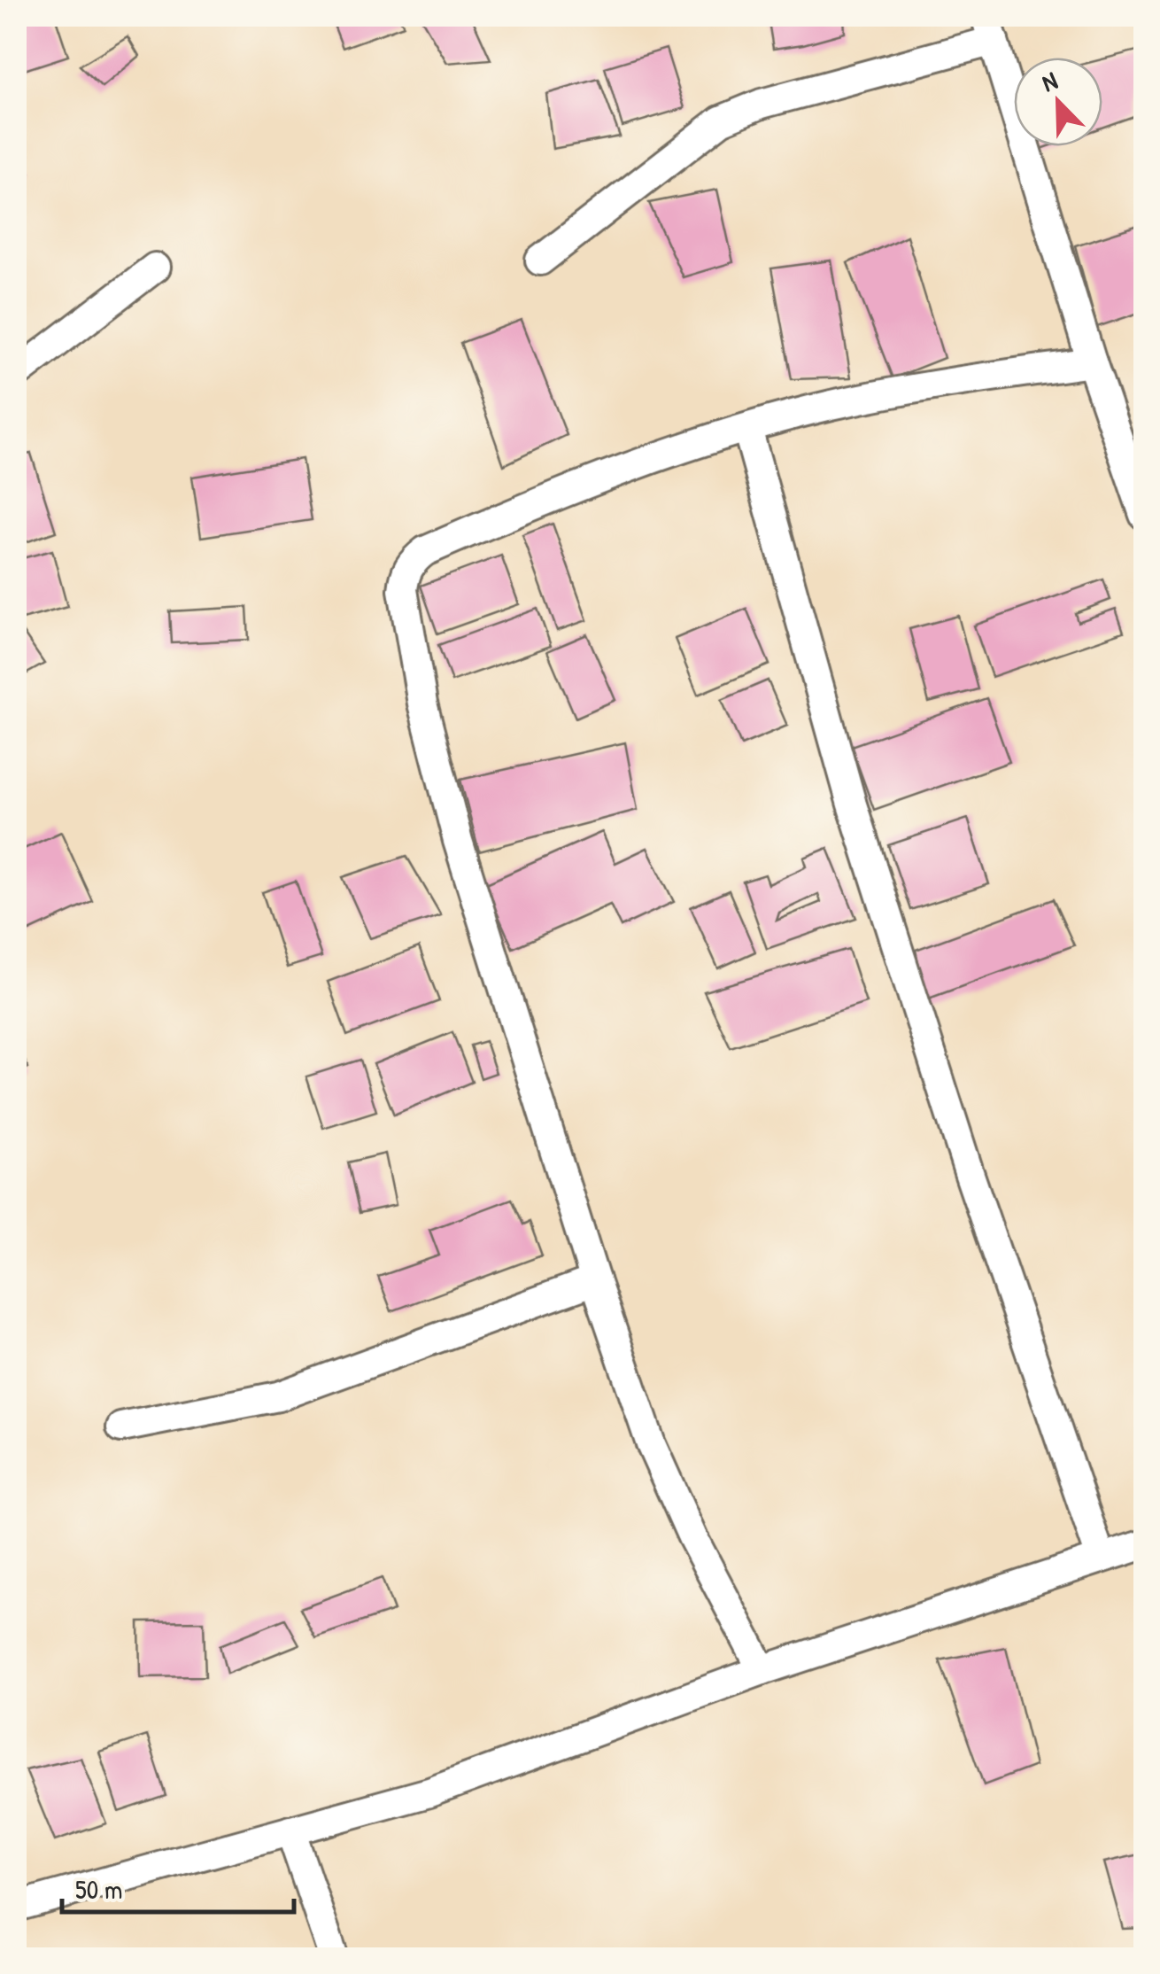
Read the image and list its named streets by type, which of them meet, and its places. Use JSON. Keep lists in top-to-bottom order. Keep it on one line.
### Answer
{"scale_bar":"50 m","north":"top left"}
